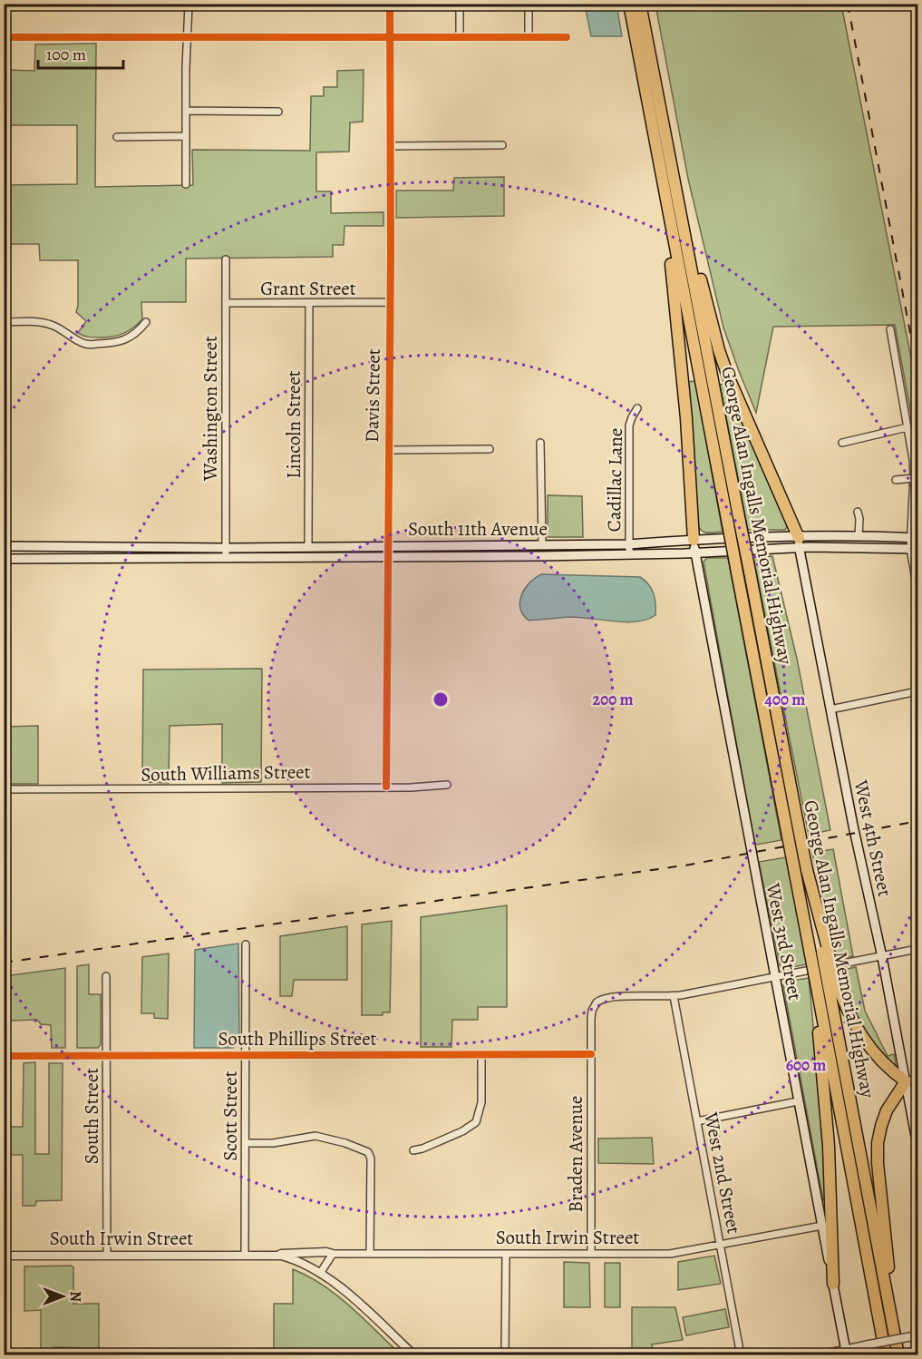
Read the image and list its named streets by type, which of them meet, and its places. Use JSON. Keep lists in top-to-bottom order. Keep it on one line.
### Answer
{"streets":{"highway":["George Alan Ingalls Memorial Highway"],"main road":["South 11th Avenue","West 4th Street","West 3rd Street"],"street":["Grant Street","Davis Street","Washington Street","Lincoln Street","Cadillac Lane","South Williams Street","South Phillips Street","South Street","Scott Street","Braden Avenue","West 2nd Street","South Irwin Street"]},"crossings":[["Grant Street","Davis Street"],["Grant Street","Washington Street"],["Grant Street","Lincoln Street"],["Davis Street","South 11th Avenue"],["Davis Street","South Williams Street"],["Washington Street","South 11th Avenue"],["Lincoln Street","South 11th Avenue"],["Cadillac Lane","South 11th Avenue"],["South 11th Avenue","West 4th Street"],["South 11th Avenue","West 3rd Street"],["West 3rd Street","South Irwin Street"],["South Phillips Street","South Street"],["South Phillips Street","Scott Street"],["South Phillips Street","Braden Avenue"],["South Street","South Irwin Street"],["Scott Street","South Irwin Street"],["Braden Avenue","South Irwin Street"],["West 2nd Street","South Irwin Street"]],"scale_bar":"100 m","north":"right","rings":["200 m","400 m","600 m"]}
